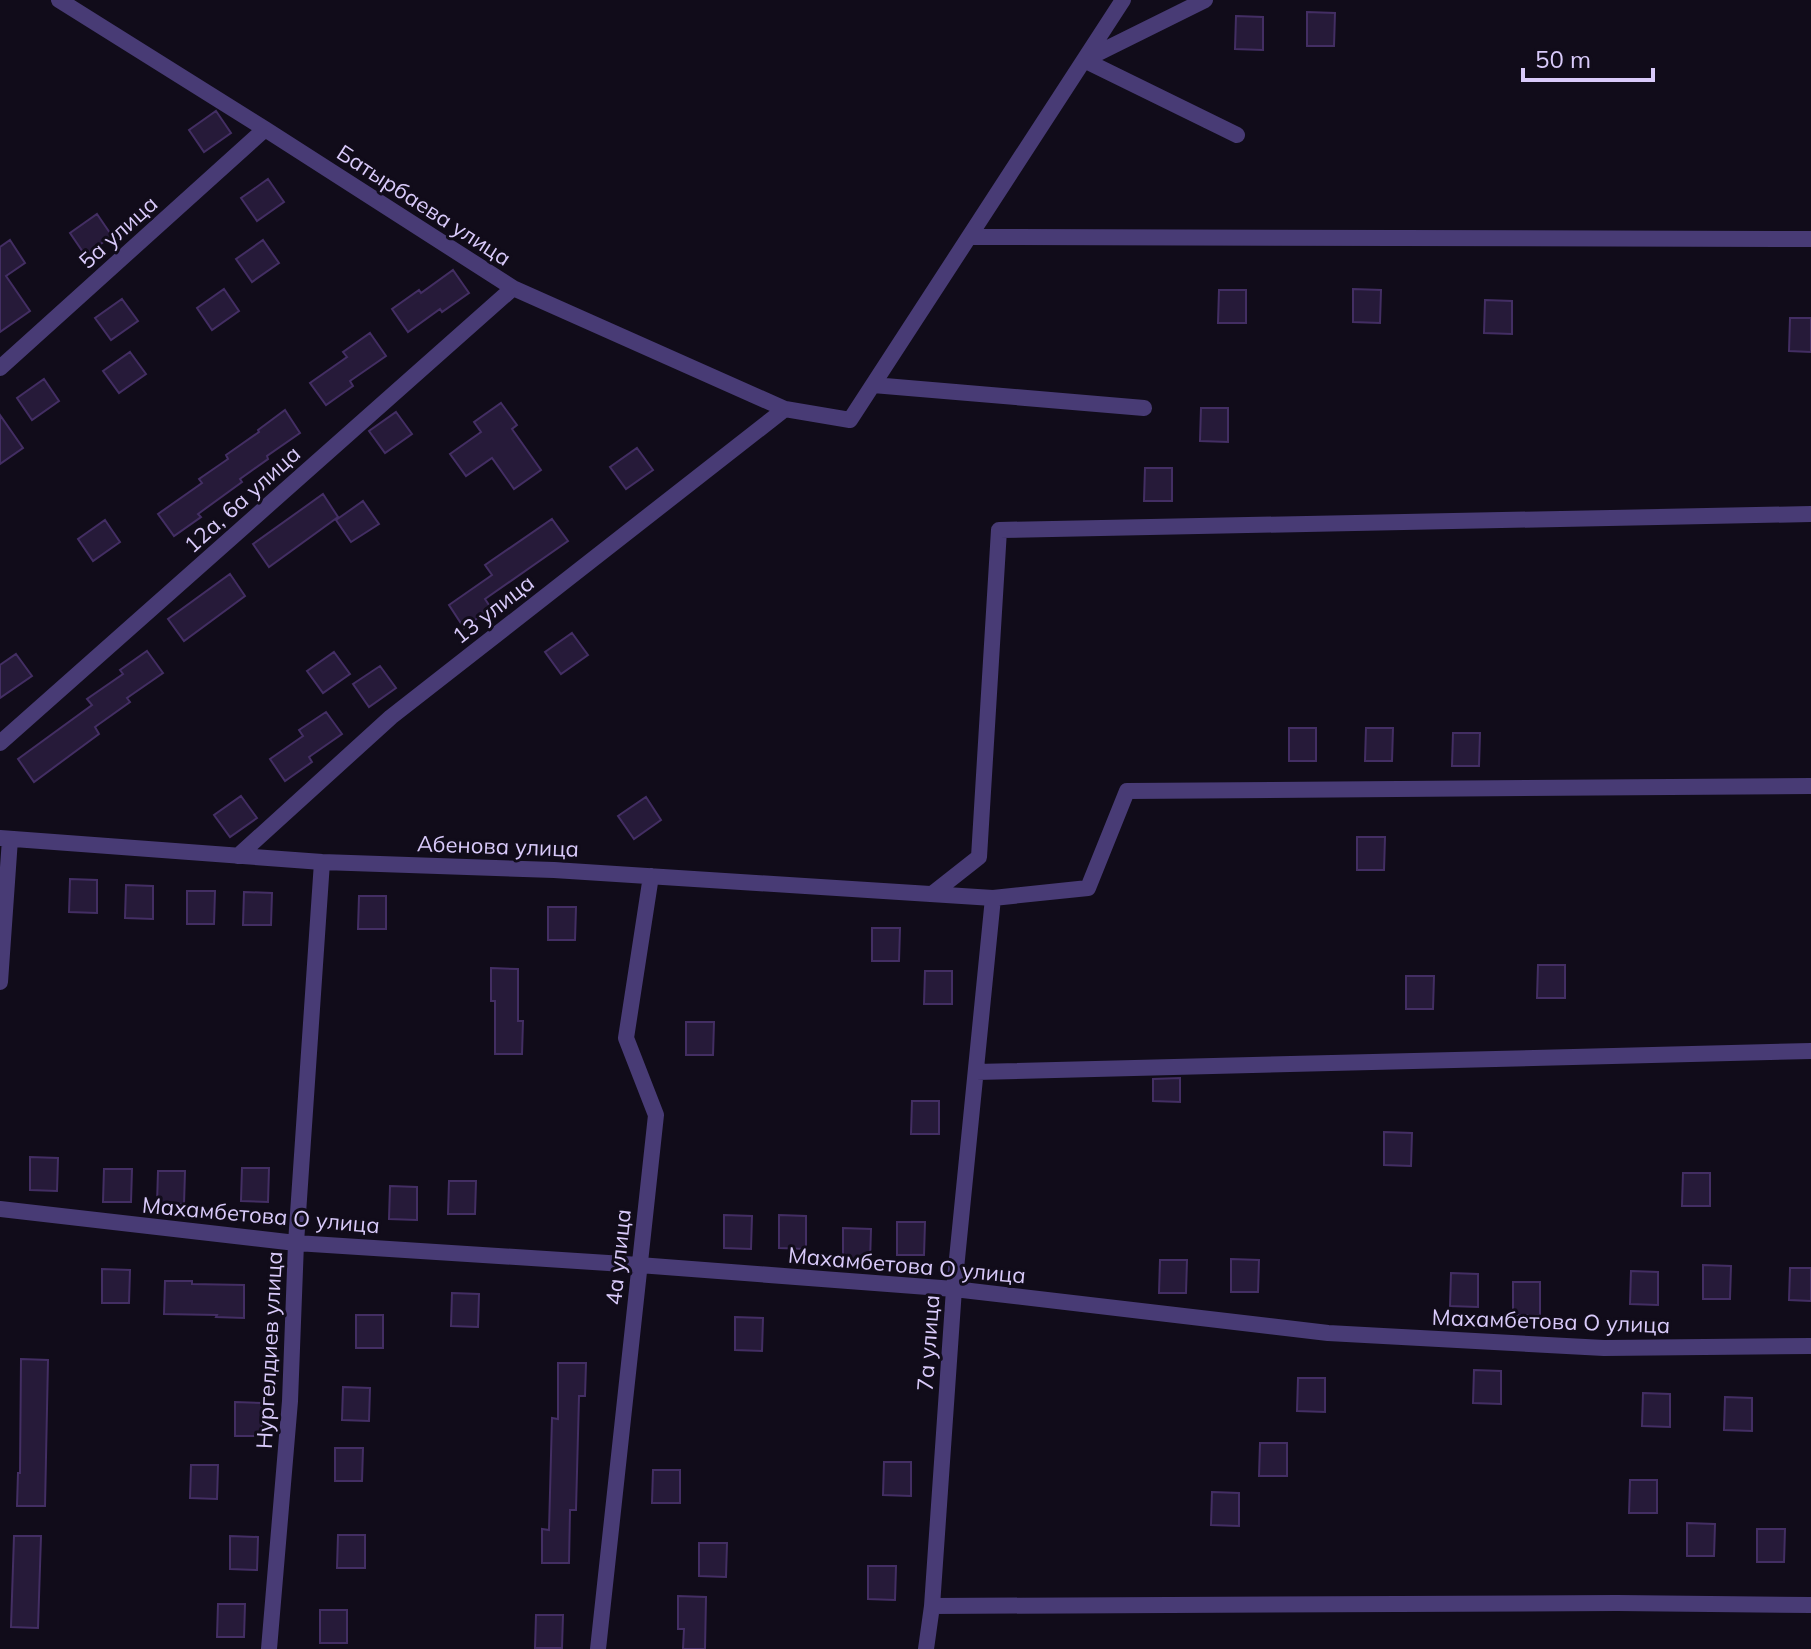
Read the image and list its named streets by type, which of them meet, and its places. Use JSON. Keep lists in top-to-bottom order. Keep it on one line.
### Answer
{"streets":{"street":["Батырбаева улица","5а улица","12а, 6а улица","13 улица","Абенова улица","Махамбетова О улица","4а улица","7а улица","Нургелдиев улица"]},"crossings":[["Батырбаева улица","5а улица"],["Батырбаева улица","12а, 6а улица"],["Батырбаева улица","13 улица"],["13 улица","Абенова улица"],["Абенова улица","4а улица"],["Абенова улица","7а улица"],["Абенова улица","Нургелдиев улица"],["Махамбетова О улица","4а улица"],["Махамбетова О улица","7а улица"],["Махамбетова О улица","Нургелдиев улица"]],"scale_bar":"50 m"}
